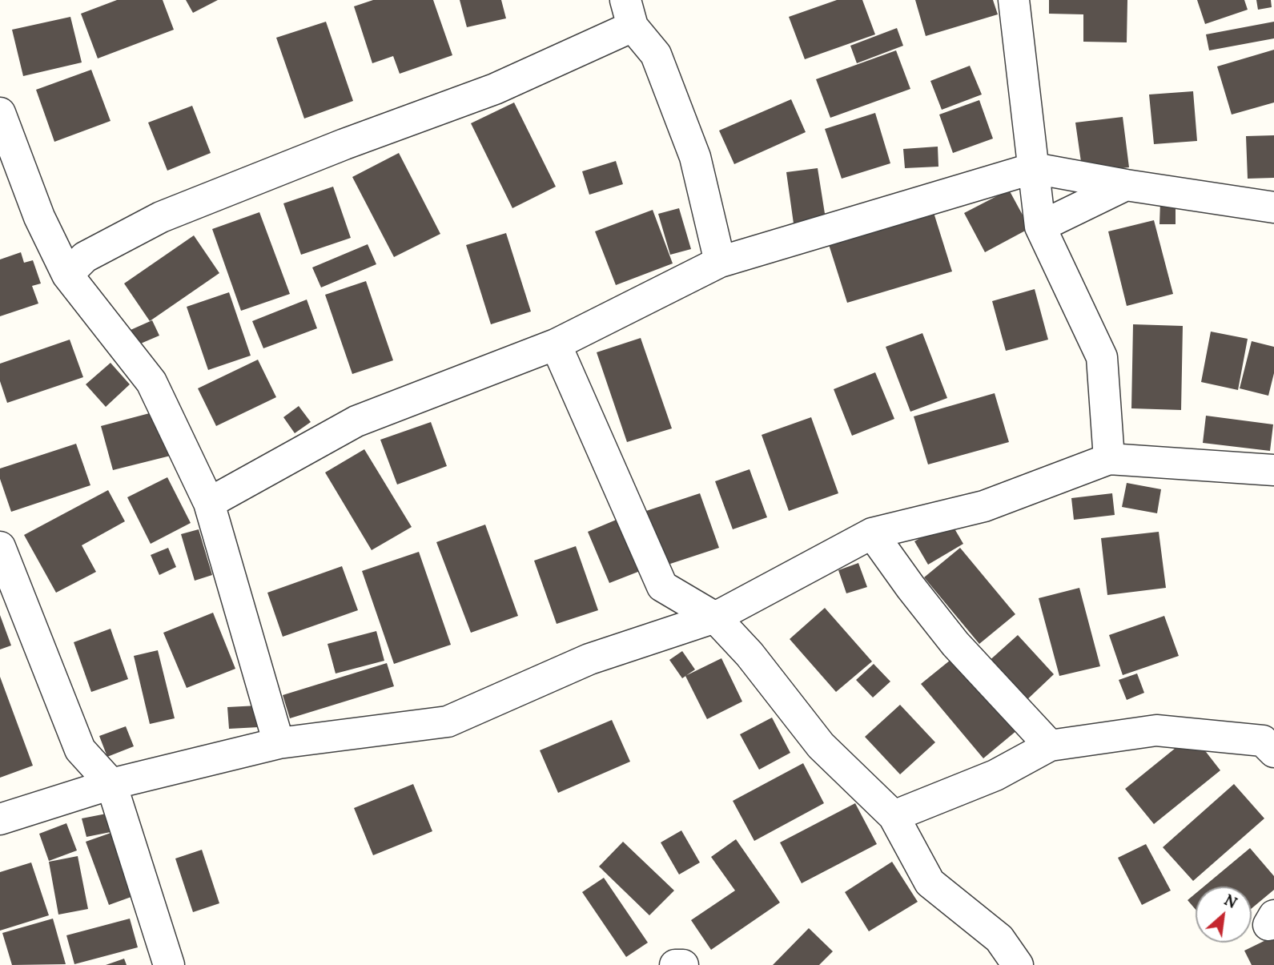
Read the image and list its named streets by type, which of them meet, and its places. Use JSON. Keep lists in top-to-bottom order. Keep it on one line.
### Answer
{"north":"top right"}
